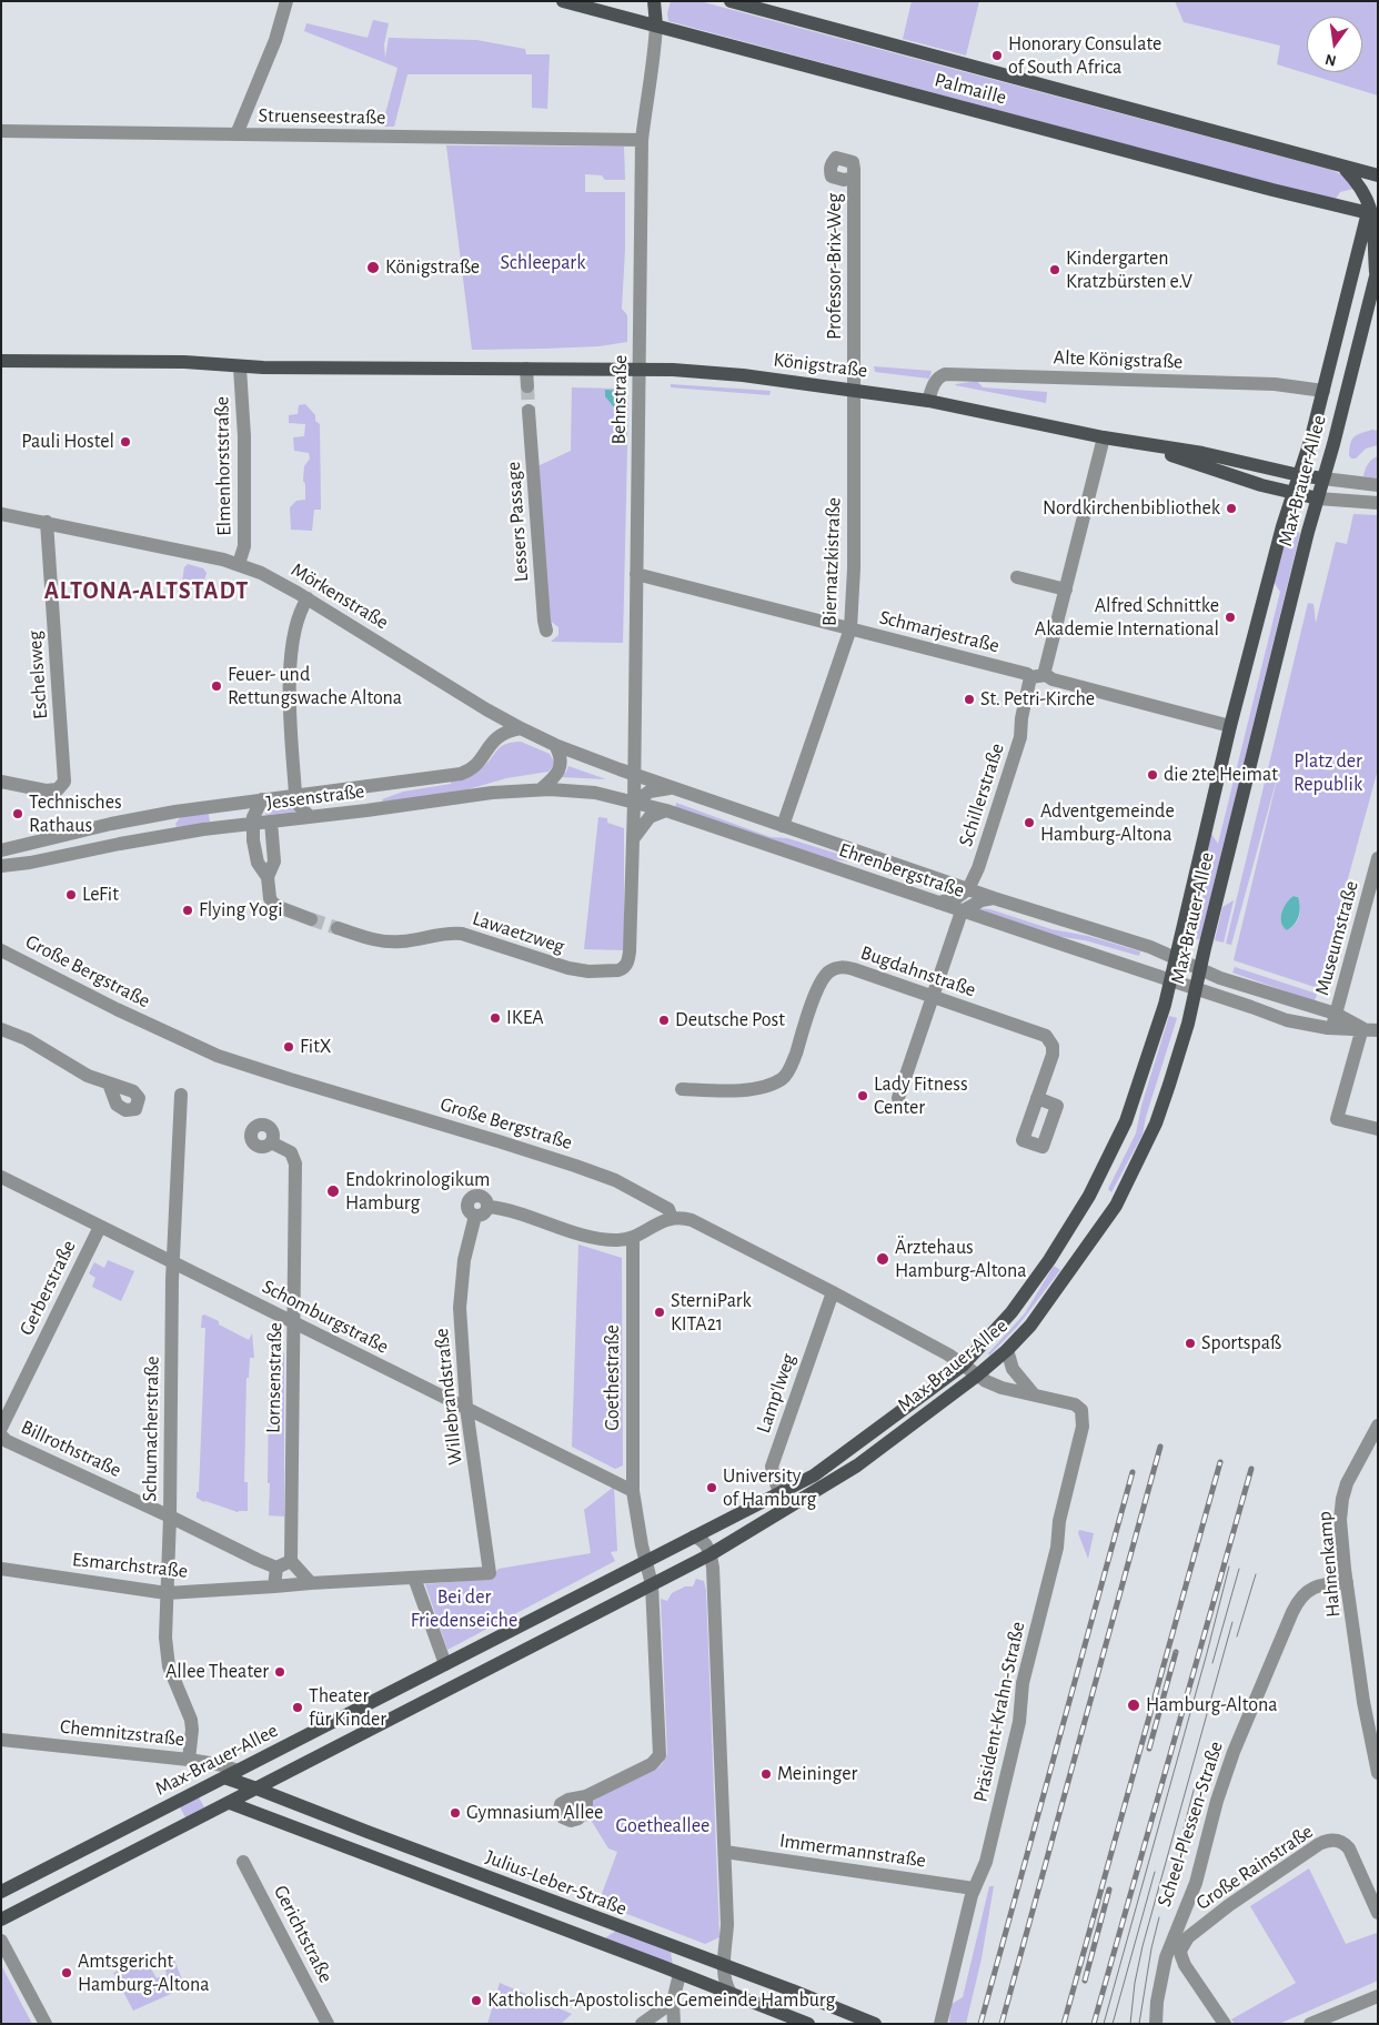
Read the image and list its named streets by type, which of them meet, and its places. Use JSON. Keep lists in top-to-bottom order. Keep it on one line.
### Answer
{"streets":{"main road":["Palmaille","Königstraße","Max-Brauer-Allee","Julius-Leber-Straße"],"street":["Struenseestraße","Professor-Brix-Weg","Alte Königstraße","Behnstraße","Elmenhorststraße","Lessers Passage","Biernatzkistraße","Mörkenstraße","Schmarjestraße","Eschelsweg","Schillerstraße","Jessenstraße","Ehrenbergstraße","Lawaetzweg","Museumstraße","Große Bergstraße","Bugdahnstraße","Gerberstraße","Schomburgstraße","Lornsenstraße","Goethestraße","Lamp'lweg","Willebrandstraße","Schumacherstraße","Billrothstraße","Hahnenkamp","Esmarchstraße","Präsident-Krahn-Straße","Chemnitzstraße","Scheel-Plessen-Straße","Immermannstraße","Große Rainstraße","Gerichtstraße"]},"crossings":[["Palmaille","Behnstraße"],["Palmaille","Max-Brauer-Allee"],["Struenseestraße","Behnstraße"],["Professor-Brix-Weg","Königstraße"],["Professor-Brix-Weg","Biernatzkistraße"],["Alte Königstraße","Königstraße"],["Alte Königstraße","Max-Brauer-Allee"],["Königstraße","Behnstraße"],["Königstraße","Elmenhorststraße"],["Königstraße","Max-Brauer-Allee"],["Königstraße","Biernatzkistraße"],["Behnstraße","Mörkenstraße"],["Behnstraße","Schmarjestraße"],["Behnstraße","Jessenstraße"],["Behnstraße","Ehrenbergstraße"],["Behnstraße","Lawaetzweg"],["Elmenhorststraße","Mörkenstraße"],["Max-Brauer-Allee","Schmarjestraße"],["Max-Brauer-Allee","Ehrenbergstraße"],["Max-Brauer-Allee","Große Bergstraße"],["Max-Brauer-Allee","Goethestraße"],["Max-Brauer-Allee","Lamp'lweg"],["Max-Brauer-Allee","Chemnitzstraße"],["Max-Brauer-Allee","Julius-Leber-Straße"],["Biernatzkistraße","Schmarjestraße"],["Biernatzkistraße","Ehrenbergstraße"],["Mörkenstraße","Eschelsweg"],["Mörkenstraße","Jessenstraße"],["Mörkenstraße","Ehrenbergstraße"],["Schmarjestraße","Schillerstraße"],["Schillerstraße","Ehrenbergstraße"],["Jessenstraße","Ehrenbergstraße"],["Große Bergstraße","Lamp'lweg"],["Große Bergstraße","Präsident-Krahn-Straße"],["Gerberstraße","Schomburgstraße"],["Schomburgstraße","Lornsenstraße"],["Schomburgstraße","Goethestraße"],["Schomburgstraße","Willebrandstraße"],["Schomburgstraße","Schumacherstraße"],["Goethestraße","Willebrandstraße"],["Willebrandstraße","Esmarchstraße"],["Schumacherstraße","Billrothstraße"],["Schumacherstraße","Esmarchstraße"],["Schumacherstraße","Chemnitzstraße"],["Hahnenkamp","Scheel-Plessen-Straße"],["Präsident-Krahn-Straße","Immermannstraße"]],"districts":["ALTONA-ALTSTADT"],"parks":["Schleepark","Platz der Republik","Bei der Friedenseiche","Goetheallee"],"places":["Honorary Consulate of South Africa","Königstraße","Kindergarten Kratzbürsten e.V","Pauli Hostel","Nordkirchenbibliothek","Alfred Schnittke Akademie International","Feuer- und Rettungswache Altona","St. Petri-Kirche","die 2te Heimat","Technisches Rathaus","Adventgemeinde Hamburg-Altona","LeFit","Flying Yogi","IKEA","Deutsche Post","FitX","Lady Fitness Center","Endokrinologikum Hamburg","Ärztehaus Hamburg-Altona","SterniPark KITA21","Sportspaß","University of Hamburg","Allee Theater","Hamburg-Altona","Theater für Kinder","Meininger","Gymnasium Allee","Amtsgericht Hamburg-Altona","Katholisch-Apostolische Gemeinde Hamburg"],"north":"bottom"}
